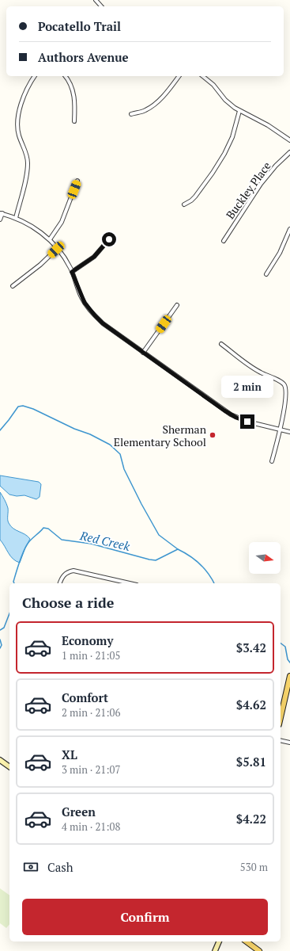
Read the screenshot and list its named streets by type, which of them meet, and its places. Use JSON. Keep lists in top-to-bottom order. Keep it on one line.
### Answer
{"streets":{"street":["Buckley Place"]},"water":["Red Creek"],"places":["Sherman Elementary School"],"north":"right","page":{"banner":["Pocatello Trail","Authors Avenue"],"bubble":"2 min","heading":"Choose a ride","list":[{"name":"Economy","note":"1 min · 21:05","value":"$3.42"},{"name":"Comfort","note":"2 min · 21:06","value":"$4.62"},{"name":"XL","note":"3 min · 21:07","value":"$5.81"},{"name":"Green","note":"4 min · 21:08","value":"$4.22"}],"pay":["Cash","530 m"],"buttons":"Confirm"}}
